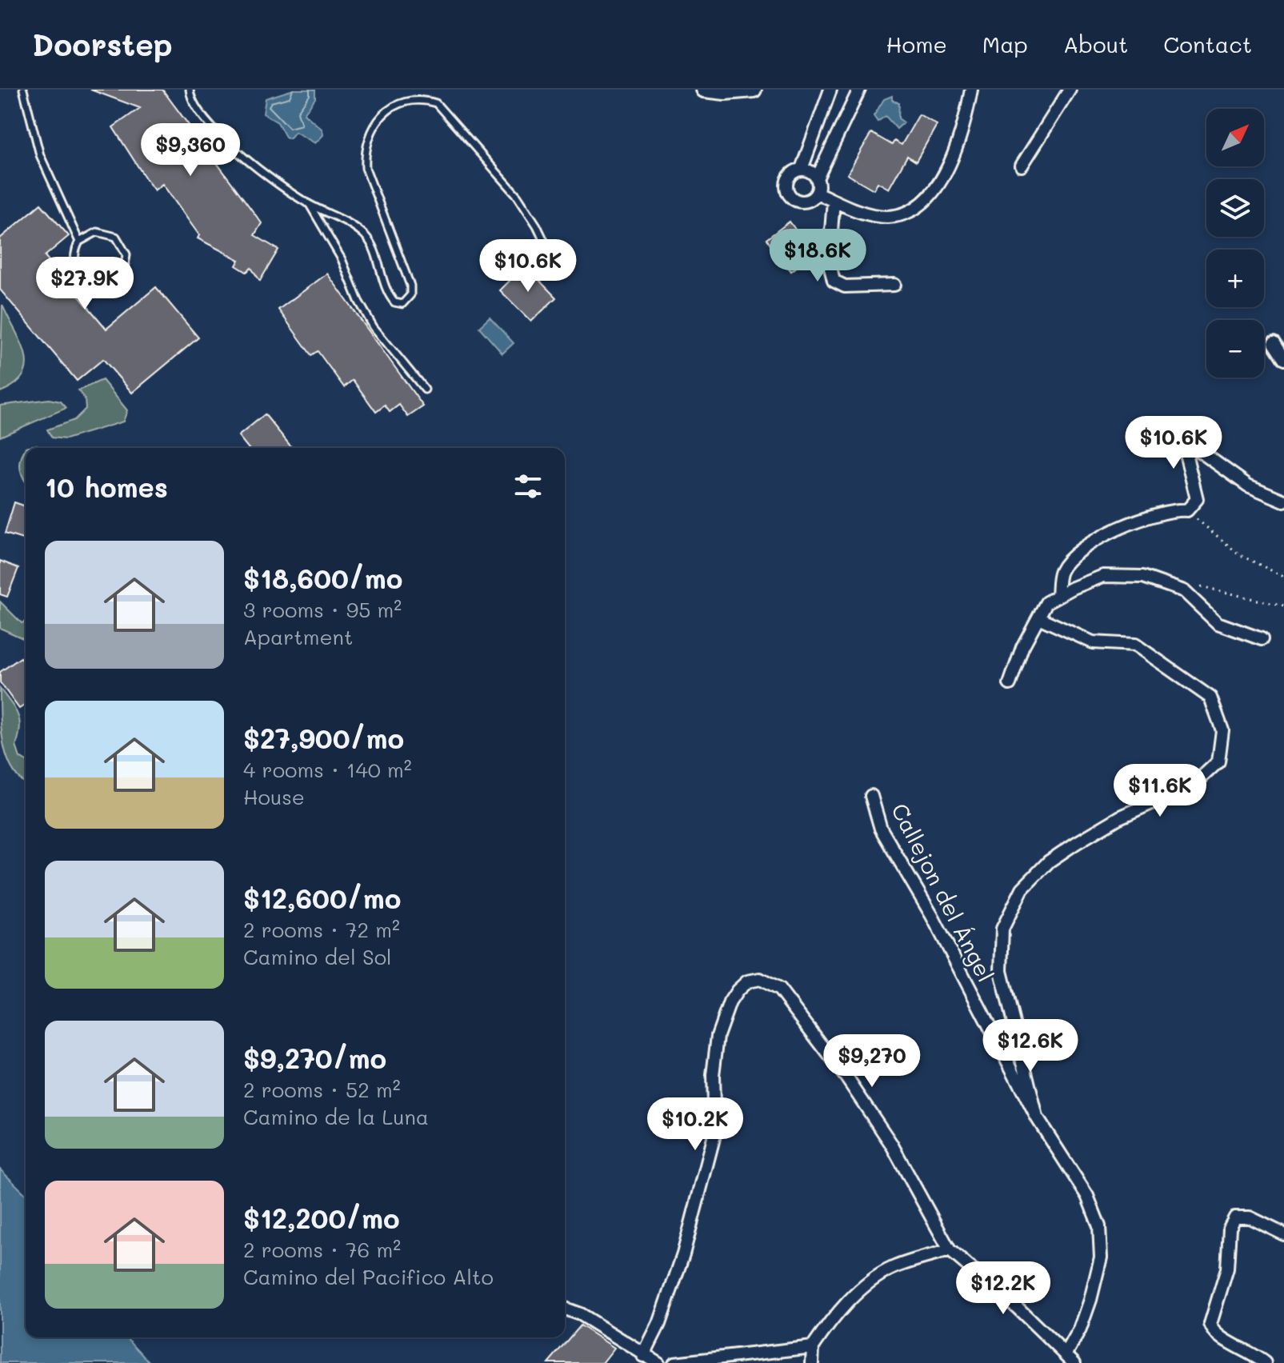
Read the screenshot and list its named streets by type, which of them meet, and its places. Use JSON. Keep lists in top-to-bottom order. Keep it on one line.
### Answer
{"streets":{"street":["Callejon del Ángel"]},"north":"top right","page":{"header":"Doorstep","nav":["Home","Map","About","Contact"],"map_buttons":["+","−"],"price":["$9,360","$18.6K","$10.6K","$27.9K","$10.6K","$11.6K","$12.6K","$9,270","$10.2K","$12.2K"],"heading":"10 homes","list":[{"name":"$18,600/mo","note":"3 rooms · 95 m² · Apartment"},{"name":"$27,900/mo","note":"4 rooms · 140 m² · House"},{"name":"$12,600/mo","note":"2 rooms · 72 m² · Camino del Sol"},{"name":"$9,270/mo","note":"2 rooms · 52 m² · Camino de la Luna"},{"name":"$12,200/mo","note":"2 rooms · 76 m² · Camino del Pacifico Alto"}]}}
